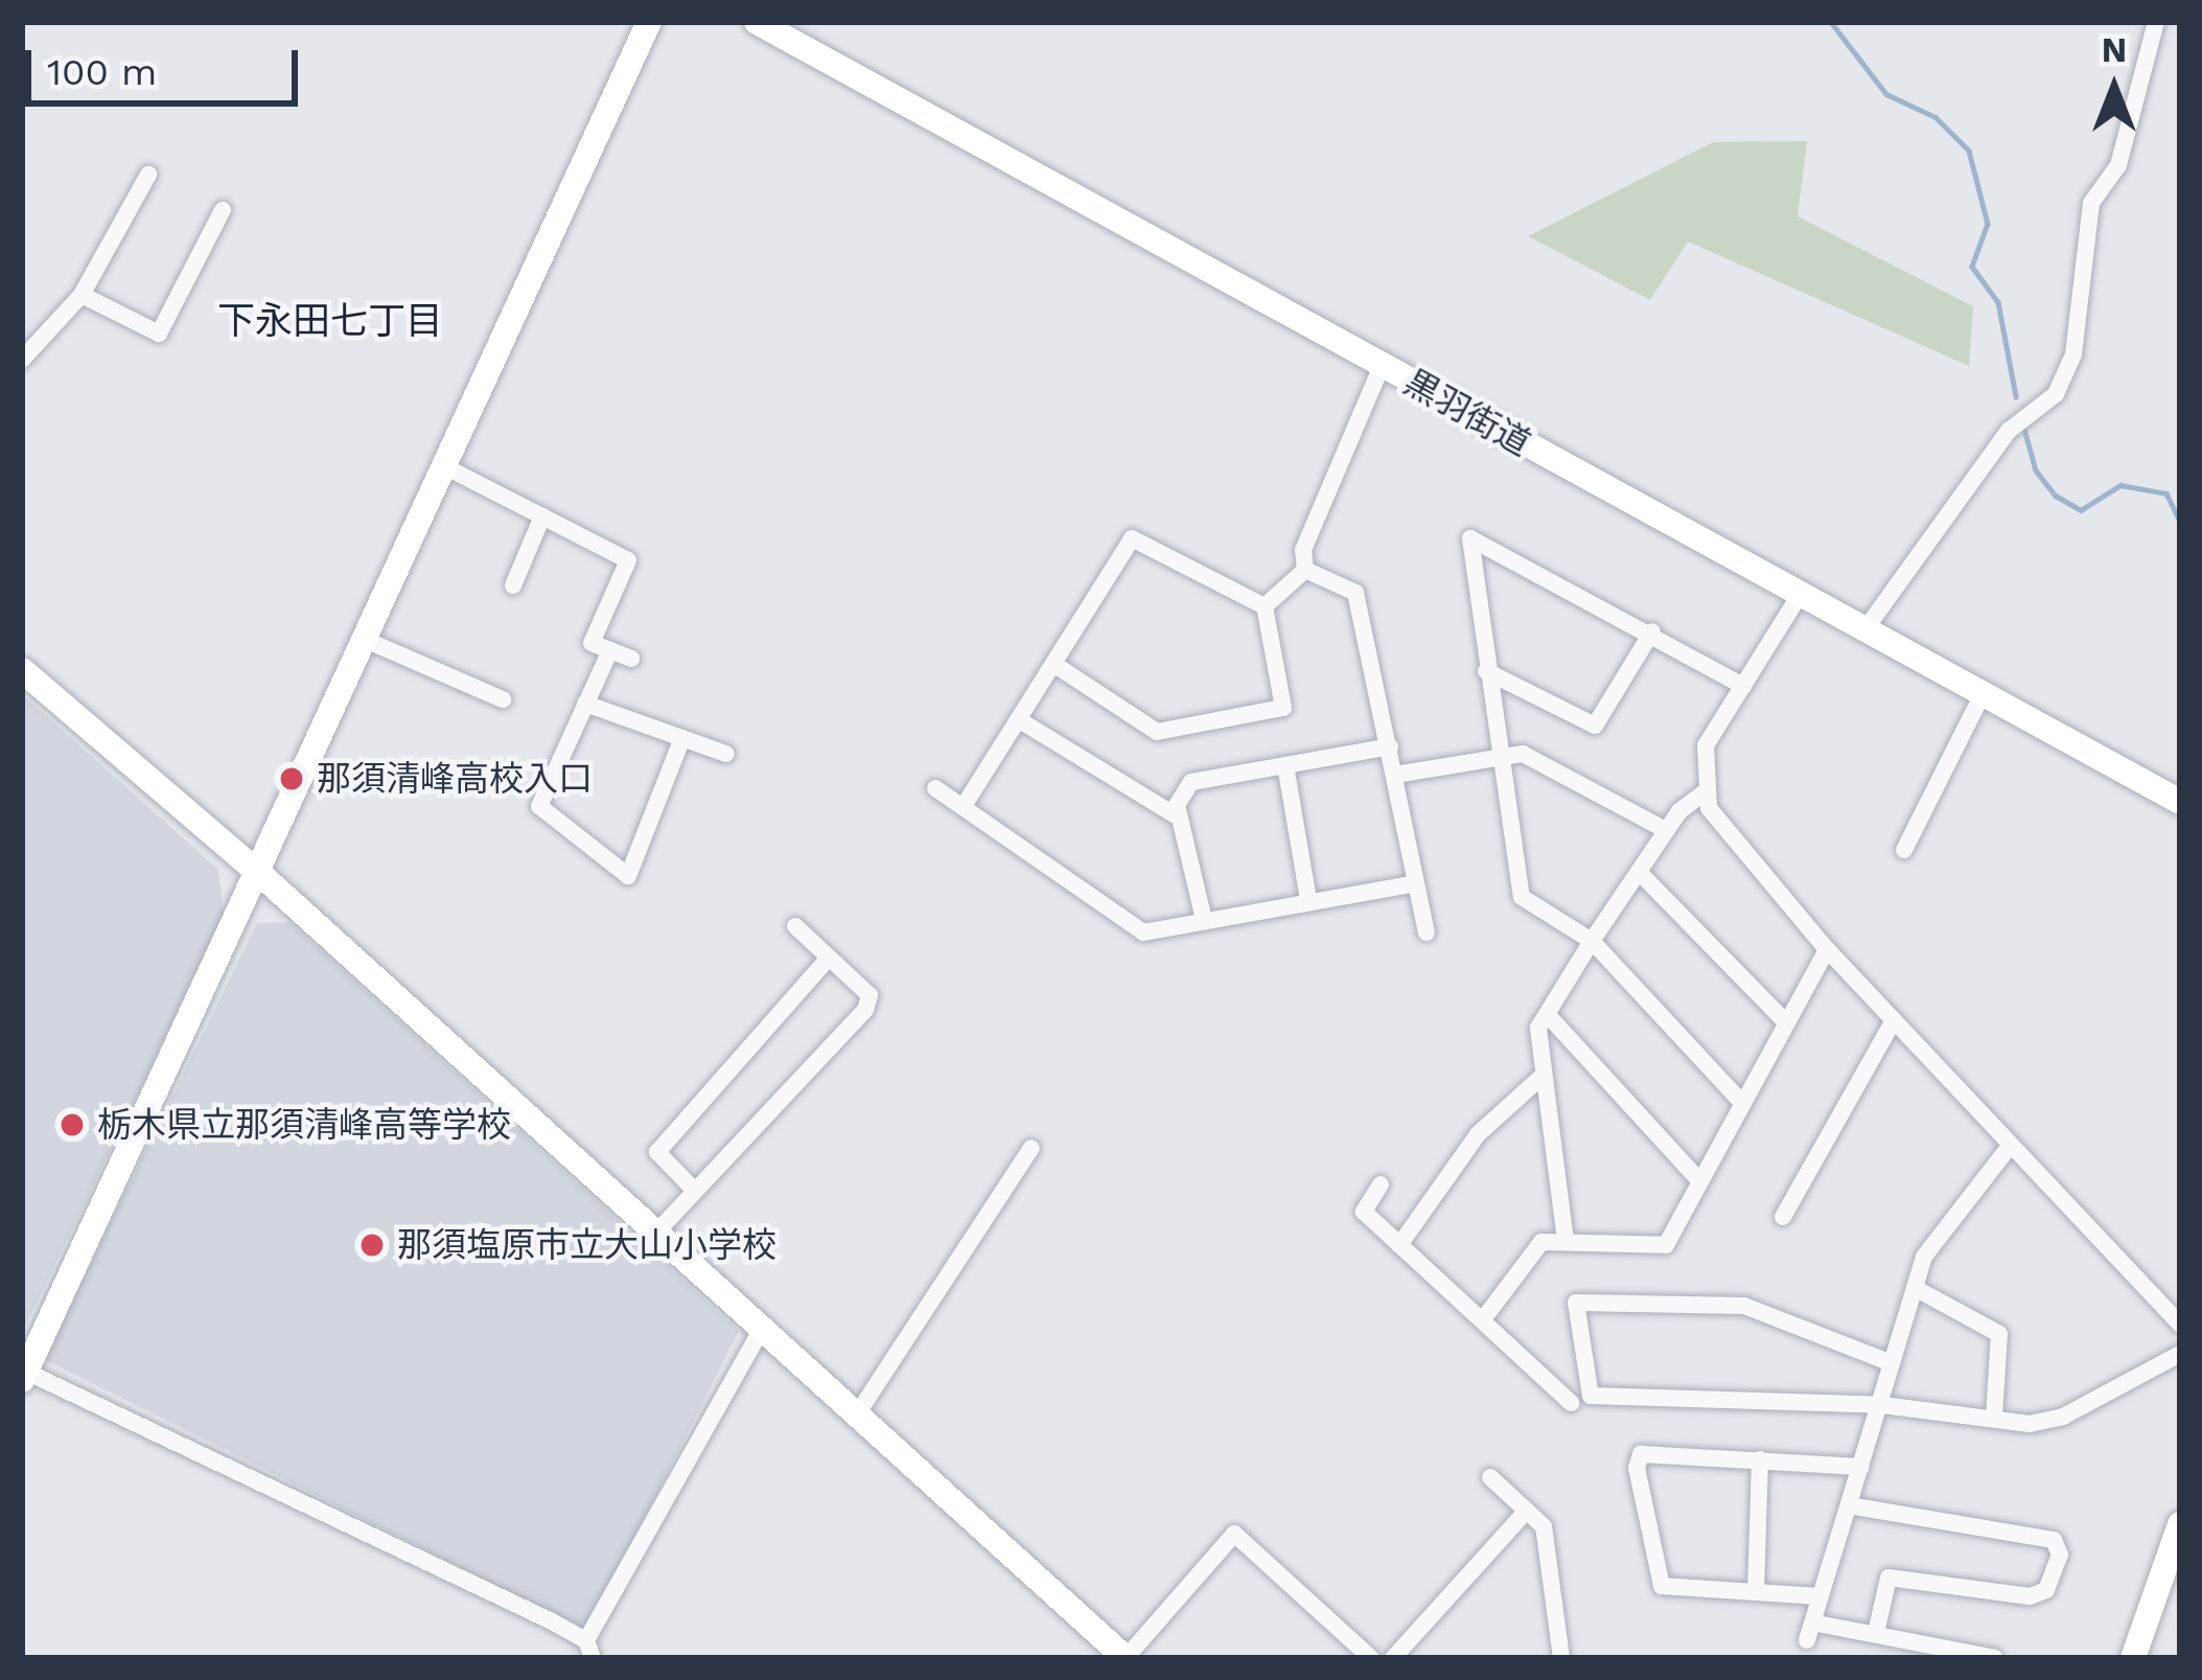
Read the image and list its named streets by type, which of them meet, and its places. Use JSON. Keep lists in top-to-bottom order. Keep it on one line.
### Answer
{"streets":{"street":["黒羽街道"]},"districts":["下永田七丁目"],"places":["那須清峰高校入口","栃木県立那須清峰高等学校","那須塩原市立大山小学校"],"scale_bar":"100 m","north":"top"}
